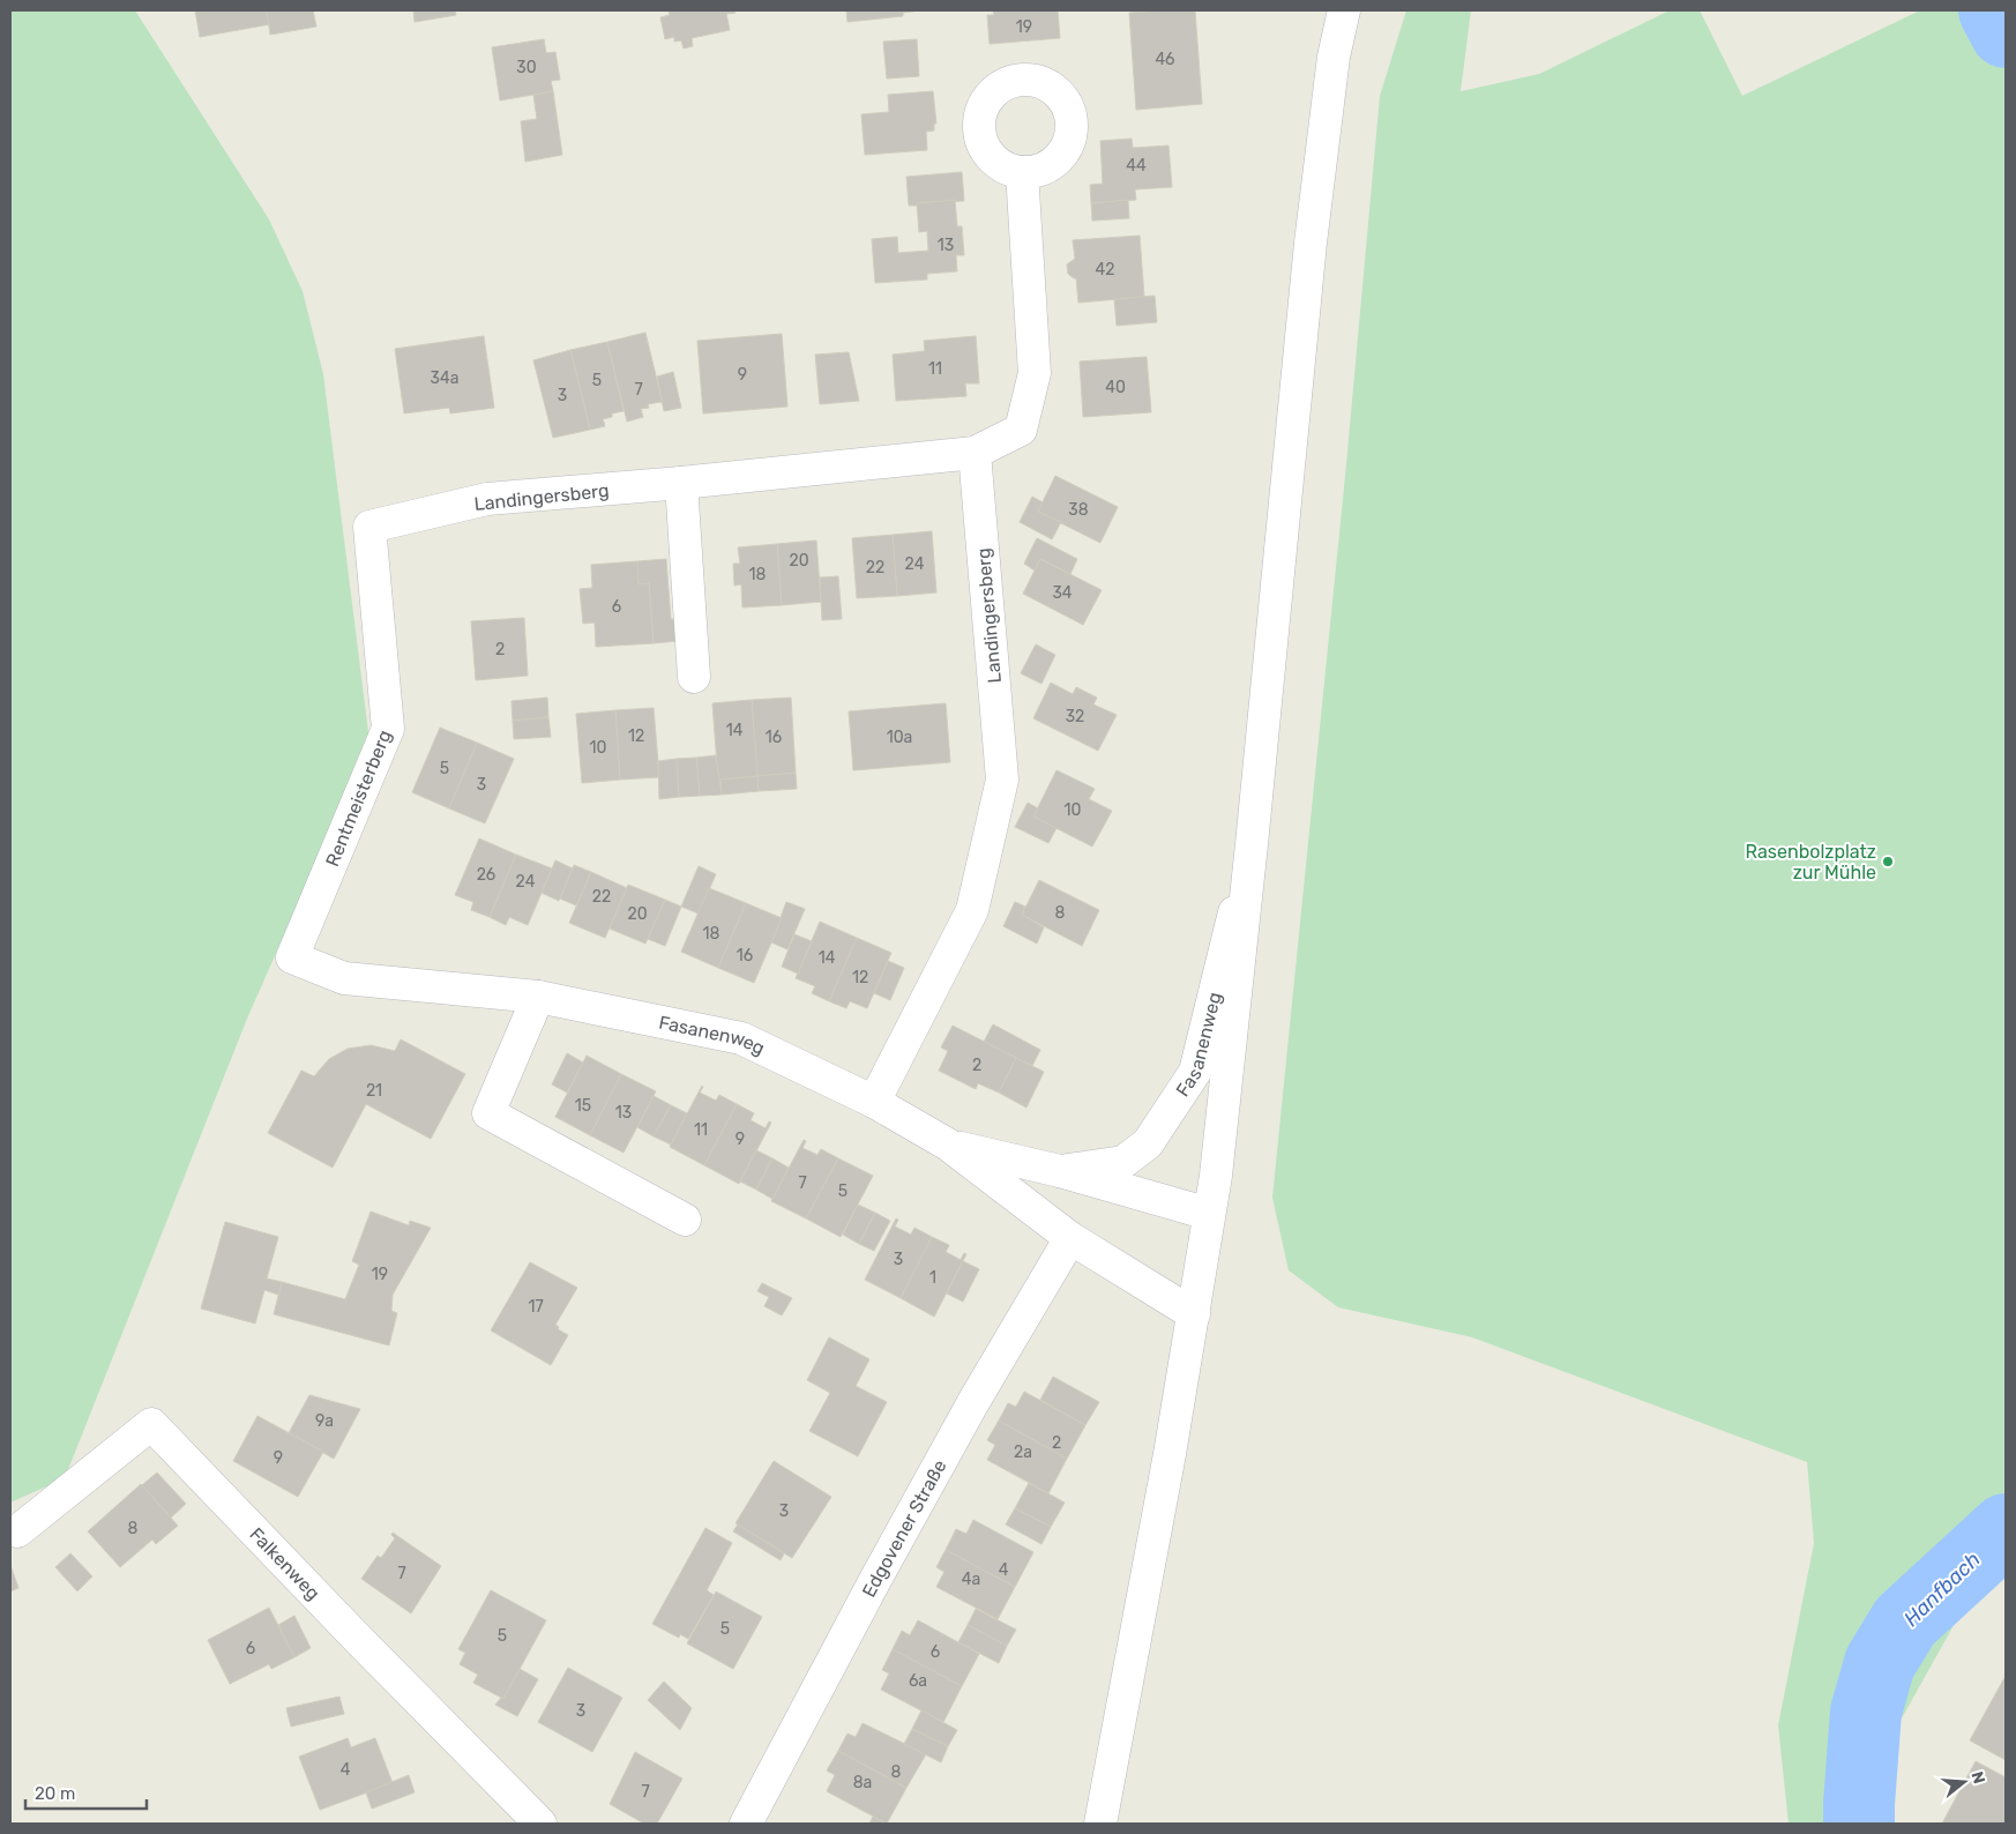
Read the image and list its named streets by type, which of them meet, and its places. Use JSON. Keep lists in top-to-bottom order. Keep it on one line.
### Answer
{"streets":{"street":["Landingersberg","Rentmeisterberg","Fasanenweg","Edgovener Straße","Falkenweg"]},"crossings":[["Landingersberg","Rentmeisterberg"],["Landingersberg","Fasanenweg"],["Rentmeisterberg","Fasanenweg"],["Fasanenweg","Edgovener Straße"]],"water":["Hanfbach"],"places":["Rasenbolzplatz zur Mühle"],"house_numbers":["19","46","30","44","13","42","11","9","34a","5","40","7","3","38","20","24","22","18","34","6","2","32","14","12","16","10a","10","5","3","10","26","24","22","8","20","18","16","14","12","2","21","15","13","11","9","7","5","3","19","1","17","9a","2","2a","9","3","8","4","7","4a","5","5","6","6","6a","3","4","8","8a","7"],"scale_bar":"20 m","north":"right"}
